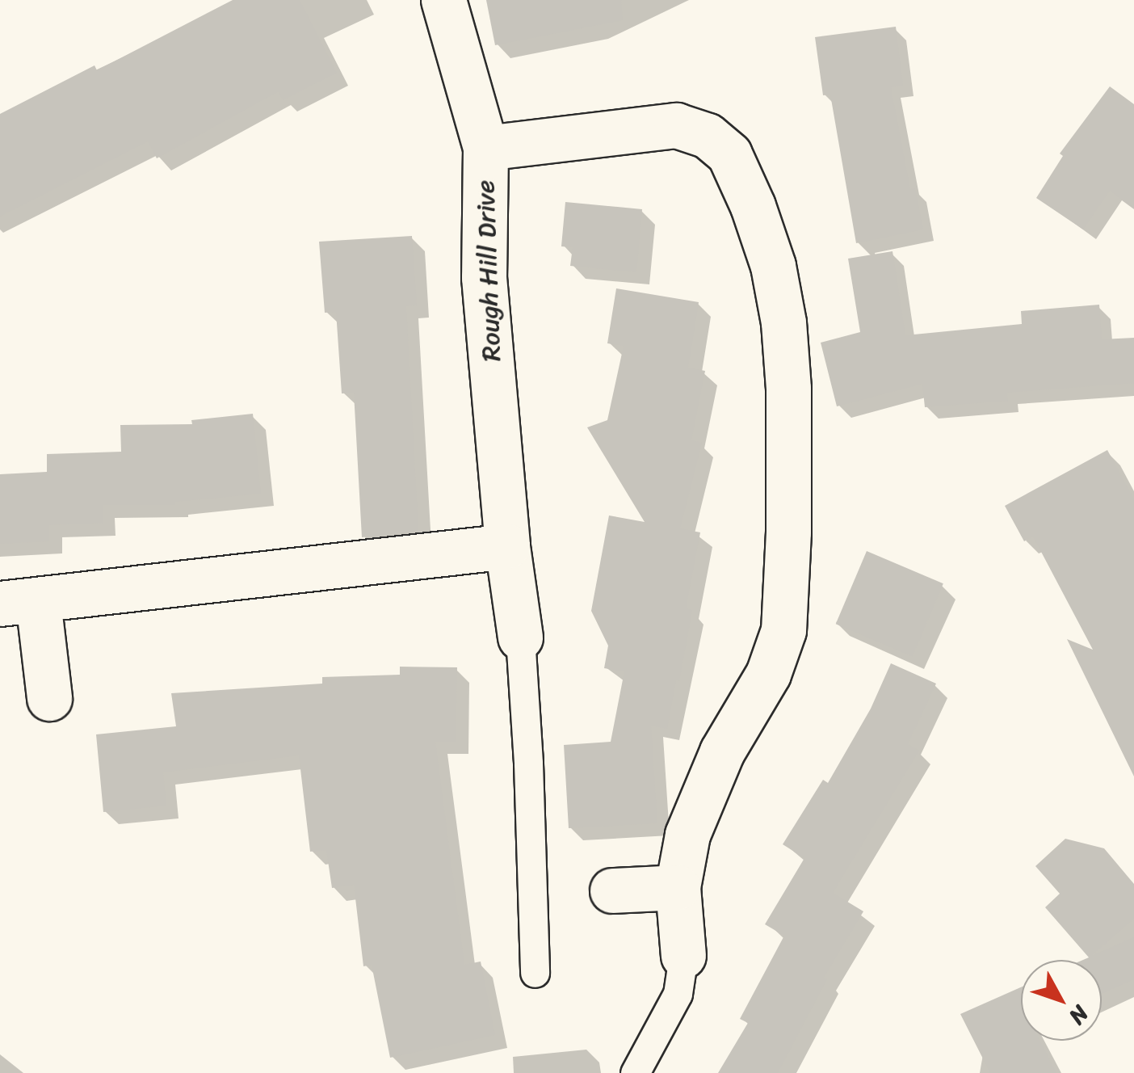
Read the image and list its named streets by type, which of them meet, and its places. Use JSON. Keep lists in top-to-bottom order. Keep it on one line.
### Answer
{"streets":{"street":["Rough Hill Drive"]},"north":"bottom right"}
